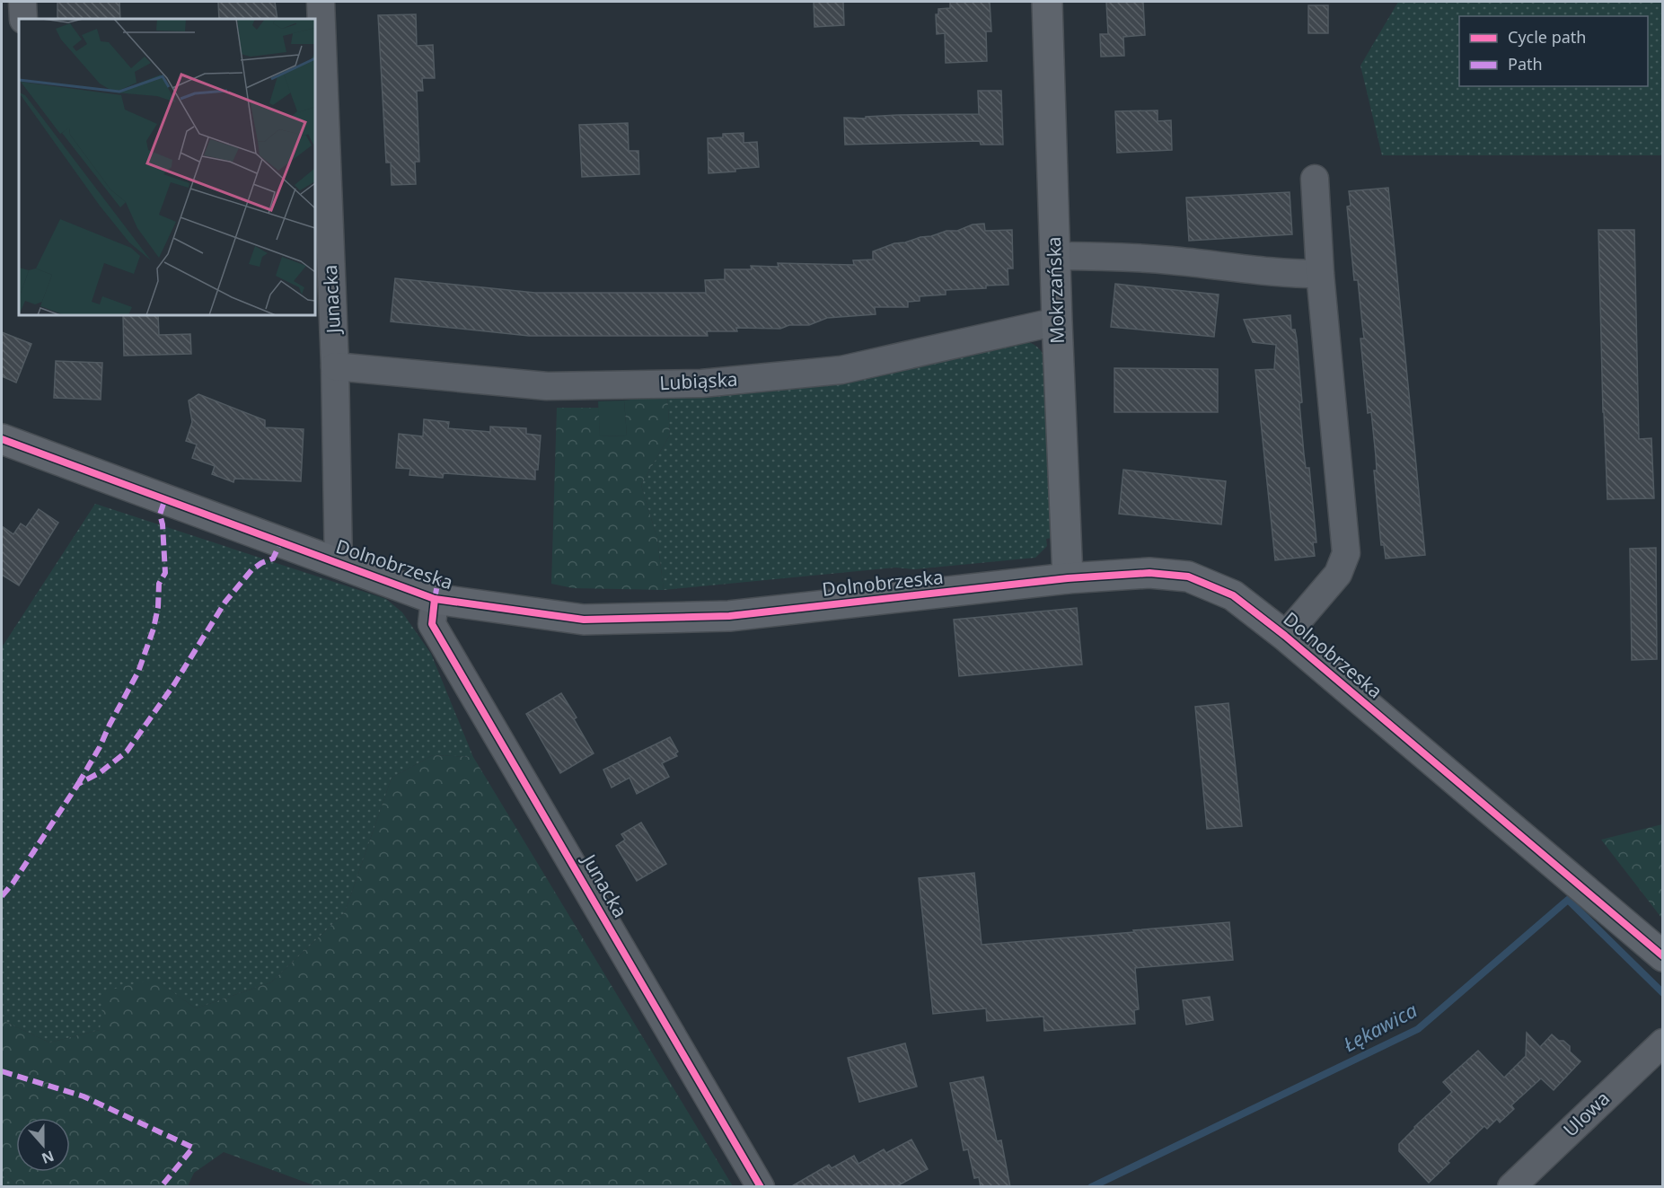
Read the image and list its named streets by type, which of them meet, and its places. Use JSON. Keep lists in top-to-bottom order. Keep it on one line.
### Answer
{"streets":{"street":["Mokrzańska","Junacka","Lubiąska","Dolnobrzeska","Ulowa"]},"crossings":[["Mokrzańska","Lubiąska"],["Mokrzańska","Dolnobrzeska"],["Junacka","Lubiąska"],["Junacka","Dolnobrzeska"]],"water":["Łękawica"],"legend":["Cycle path","Path"],"north":"bottom"}
